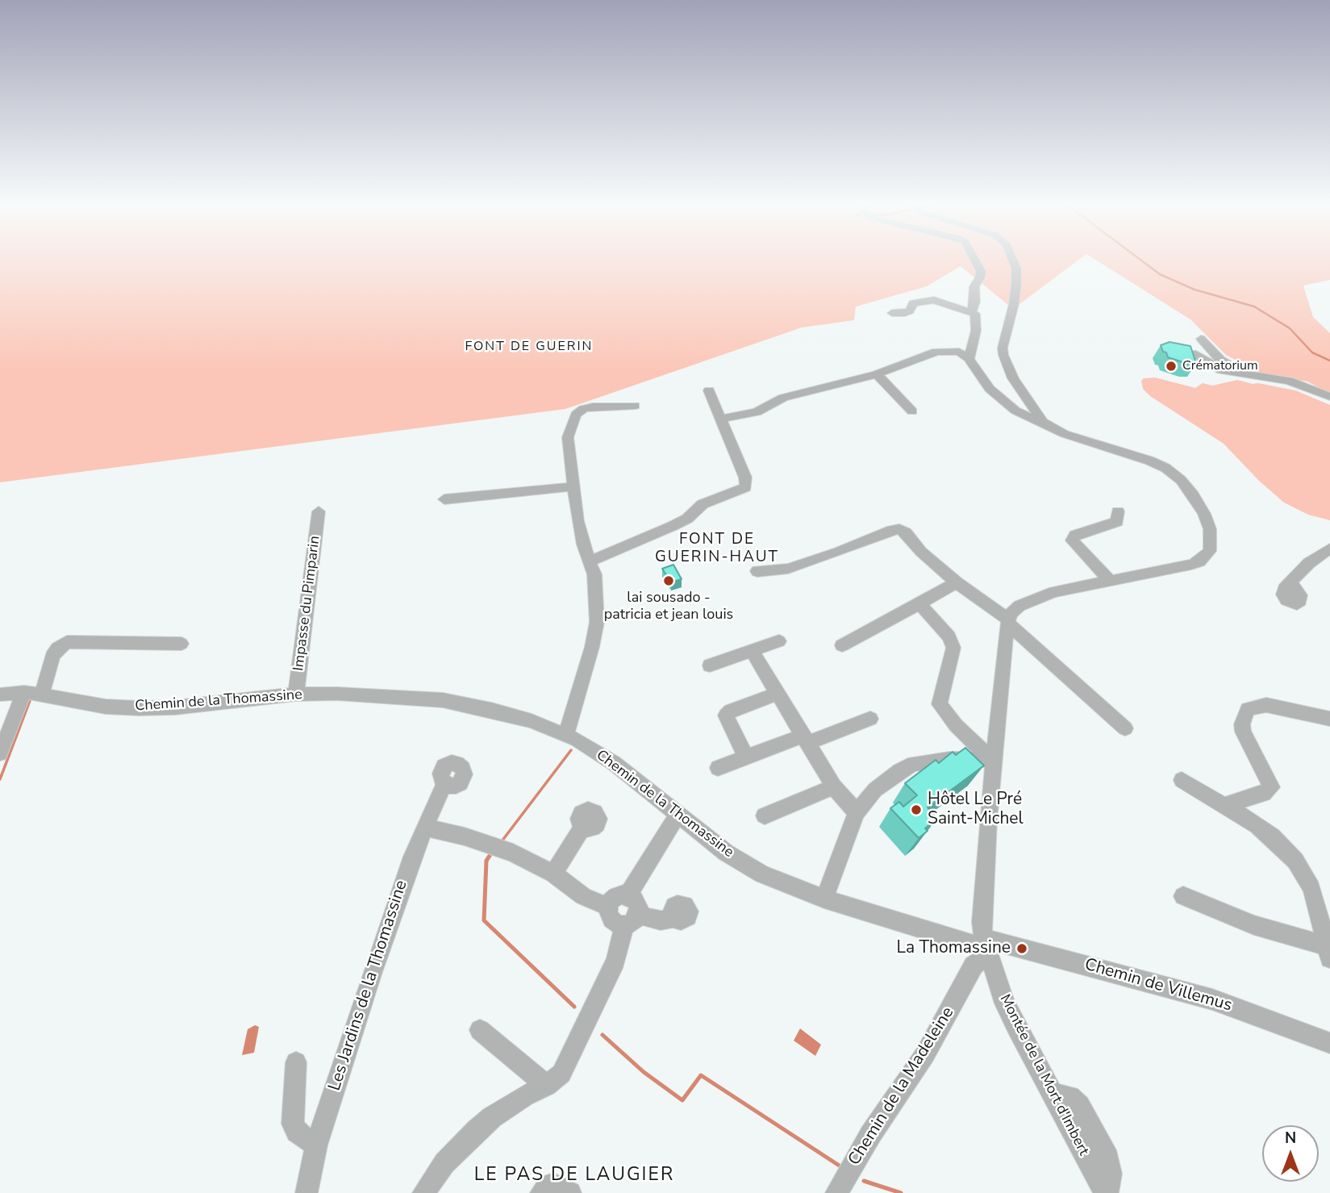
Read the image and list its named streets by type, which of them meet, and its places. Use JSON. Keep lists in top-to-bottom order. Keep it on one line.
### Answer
{"streets":{"street":["Impasse du Pimparin","Chemin de la Thomassine","Les Jardins de la Thomassine","Chemin de Villemus","Montée de la Mort d'Imbert","Chemin de la Madeleine"]},"crossings":[["Impasse du Pimparin","Chemin de la Thomassine"],["Chemin de la Thomassine","Chemin de Villemus"],["Chemin de la Thomassine","Montée de la Mort d'Imbert"],["Chemin de la Thomassine","Chemin de la Madeleine"],["Chemin de Villemus","Montée de la Mort d'Imbert"],["Chemin de Villemus","Chemin de la Madeleine"],["Montée de la Mort d'Imbert","Chemin de la Madeleine"]],"districts":["FONT DE GUERIN","FONT DE GUERIN-HAUT","LE PAS DE LAUGIER"],"places":["Crématorium","lai sousado - patricia et jean louis","Hôtel Le Pré Saint-Michel","La Thomassine"],"north":"top"}
